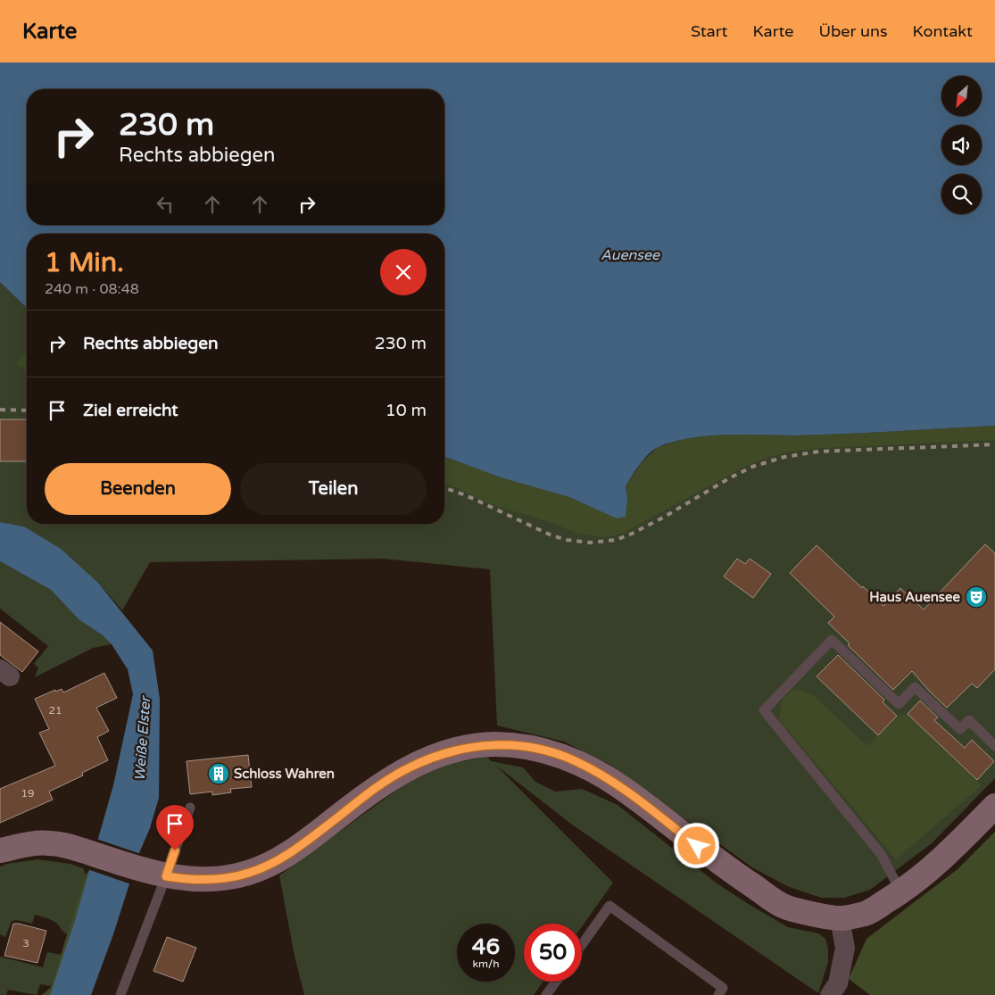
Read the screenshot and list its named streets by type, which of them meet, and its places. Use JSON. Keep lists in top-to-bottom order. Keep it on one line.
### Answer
{"water":["Auensee","Weiße Elster"],"places":{"theatre":["Haus Auensee"],"building":["Schloss Wahren"]},"house_numbers":["21","19","3"],"north":"bottom left","page":{"header":"Karte","nav":["Start","Karte","Über uns","Kontakt"],"turn":["230 m","Rechts abbiegen"],"heading":["1 Min.","240 m · 08:48"],"list":[{"name":"Rechts abbiegen","value":"230 m"},{"name":"Ziel erreicht","value":"10 m"}],"buttons":["Beenden","Teilen"],"speed":"46 km/h","limit":"50"}}
